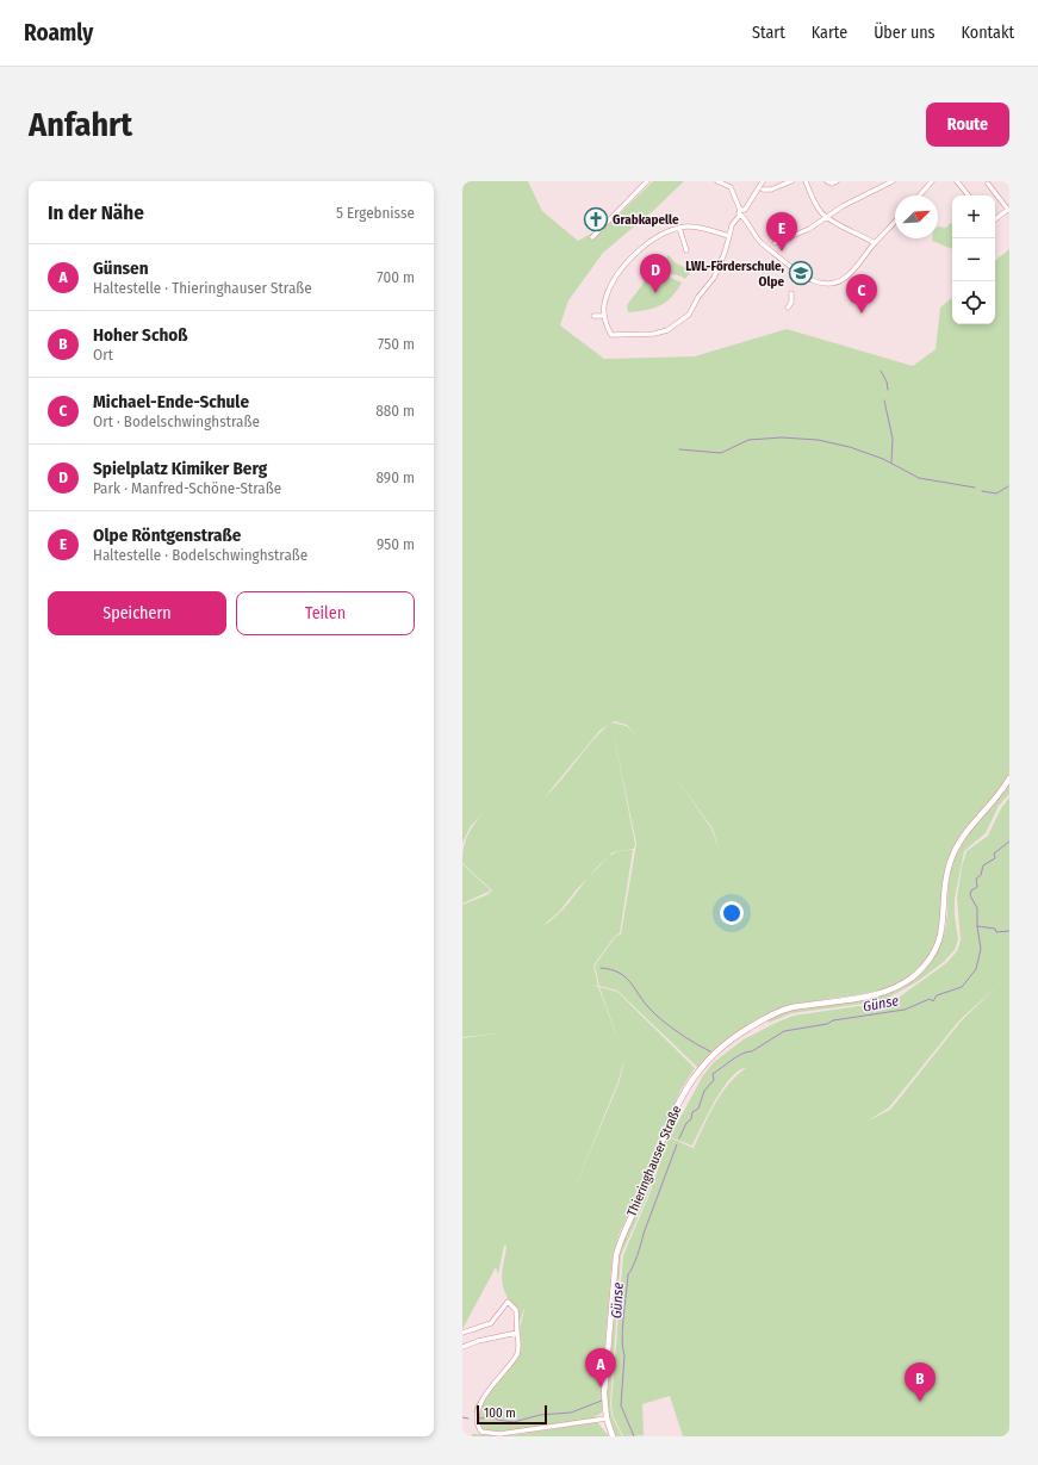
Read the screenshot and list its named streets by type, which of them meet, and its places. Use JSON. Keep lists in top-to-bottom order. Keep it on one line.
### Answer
{"streets":{"street":["Thieringhauser Straße"]},"water":["Günse"],"places":{"church":["Grabkapelle"],"school or university":["LWL-Förderschule, Olpe"]},"scale_bar":"100 m","north":"top right","page":{"header":"Roamly","nav":["Start","Karte","Über uns","Kontakt"],"buttons":["Route",["Speichern","Teilen"]],"title":"Anfahrt","heading":["In der Nähe","5 Ergebnisse"],"map_buttons":["+","−"],"pins":["E","D","C","A","B"],"list":[{"mark":"A","name":"Günsen","note":"Haltestelle · Thieringhauser Straße","value":"700 m"},{"mark":"B","name":"Hoher Schoß","note":"Ort","value":"750 m"},{"mark":"C","name":"Michael-Ende-Schule","note":"Ort · Bodelschwinghstraße","value":"880 m"},{"mark":"D","name":"Spielplatz Kimiker Berg","note":"Park · Manfred-Schöne-Straße","value":"890 m"},{"mark":"E","name":"Olpe Röntgenstraße","note":"Haltestelle · Bodelschwinghstraße","value":"950 m"}],"scale":"100 m"}}
